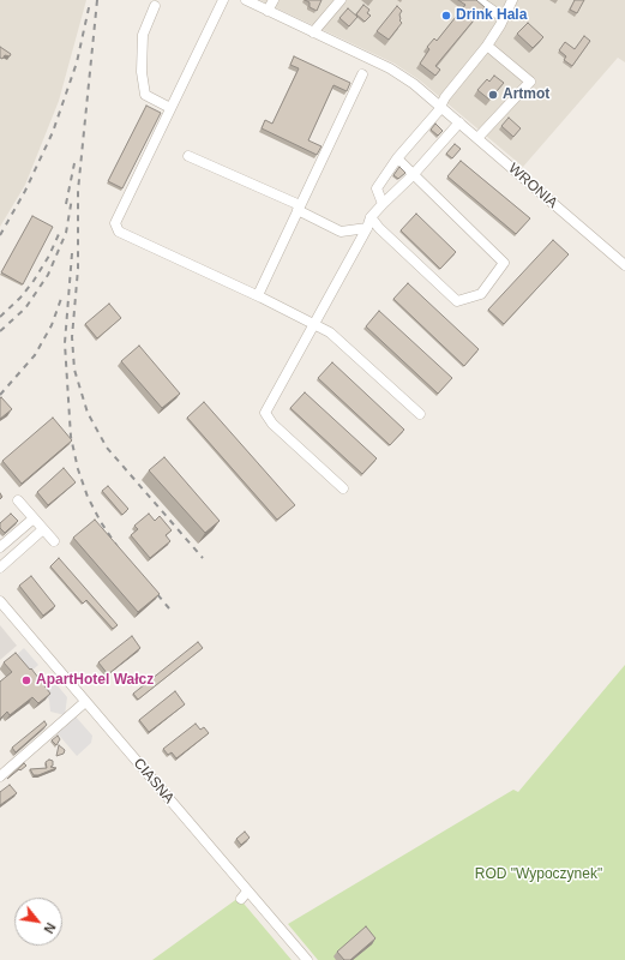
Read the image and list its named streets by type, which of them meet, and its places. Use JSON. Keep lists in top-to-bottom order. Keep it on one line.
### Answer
{"streets":{"street":["WRONIA","CIASNA"]},"parks":["ROD \"Wypoczynek\""],"places":["Drink Hala","Artmot","ApartHotel Wałcz"],"north":"bottom right"}
